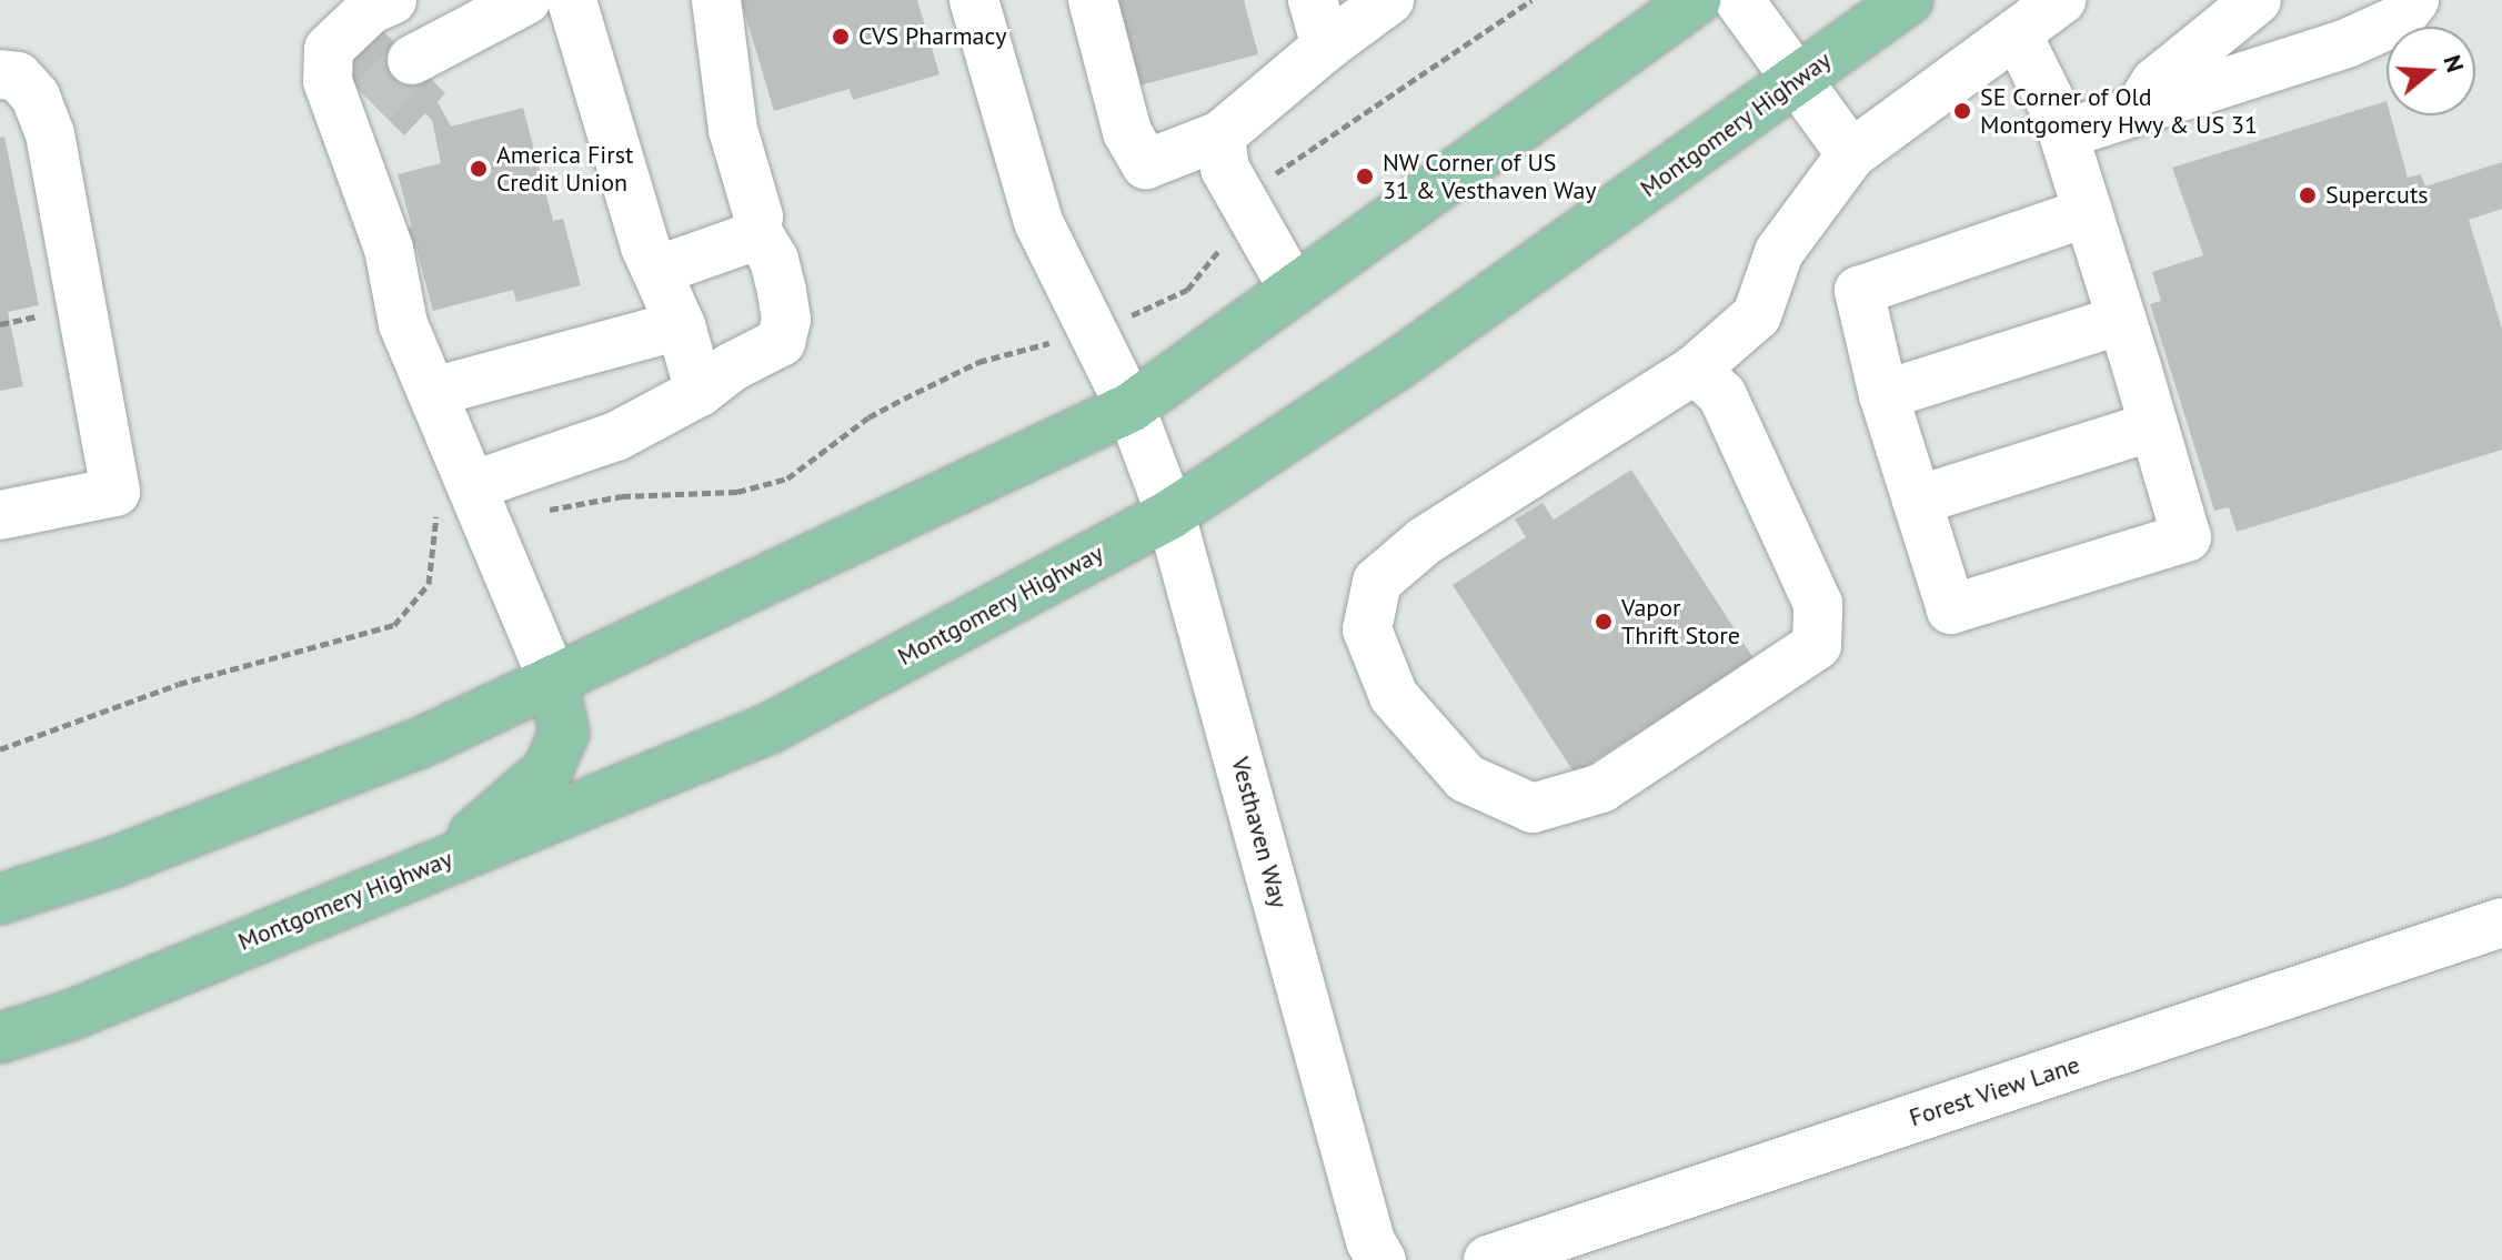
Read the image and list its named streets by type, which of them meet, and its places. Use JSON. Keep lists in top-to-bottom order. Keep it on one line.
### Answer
{"streets":{"main road":["Montgomery Highway"],"street":["Vesthaven Way","Forest View Lane"]},"crossings":[["Montgomery Highway","Vesthaven Way"]],"places":["CVS Pharmacy","SE Corner of Old Montgomery Hwy & US 31","America First Credit Union","NW Corner of US 31 & Vesthaven Way","Supercuts","Vapor Thrift Store"],"north":"right"}
